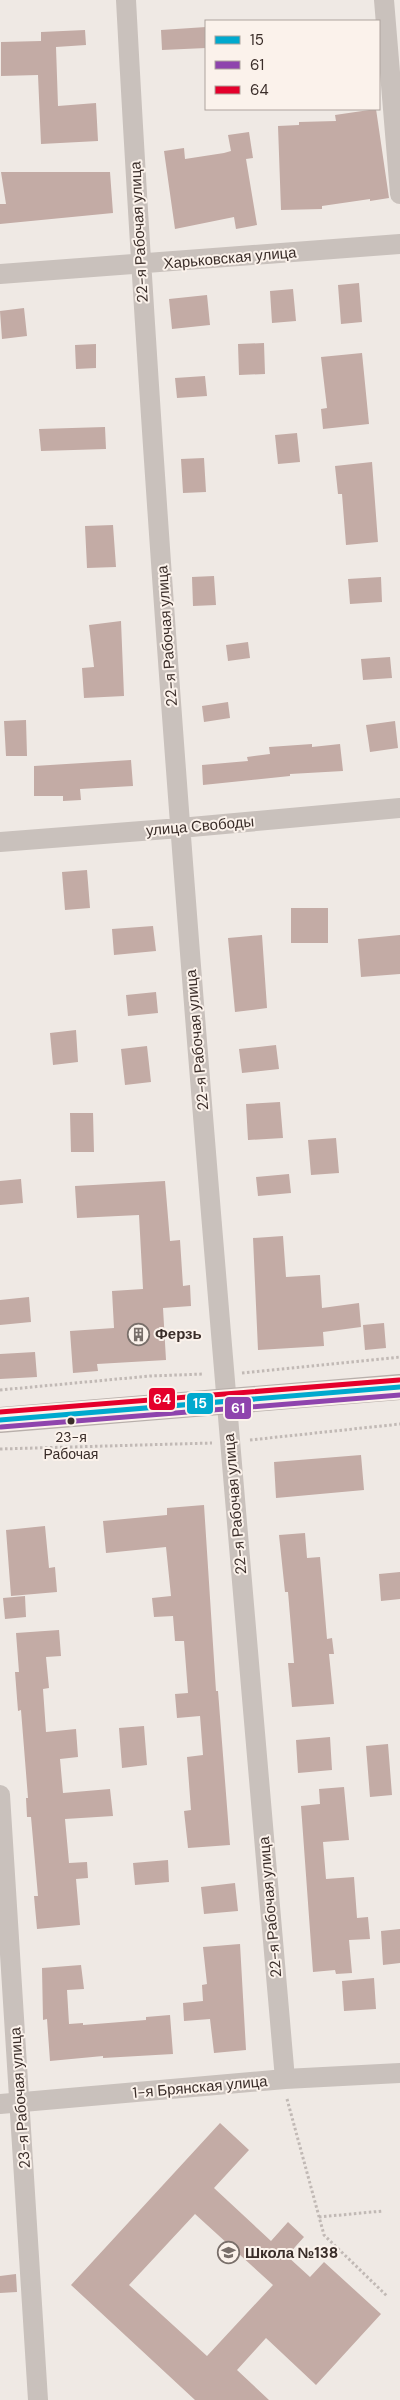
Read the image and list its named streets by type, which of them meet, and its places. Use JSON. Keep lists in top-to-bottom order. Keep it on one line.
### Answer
{"streets":{"street":["22-я Рабочая улица","Харьковская улица","улица Свободы","1-я Брянская улица","23-я Рабочая улица"]},"crossings":[["22-я Рабочая улица","Харьковская улица"],["22-я Рабочая улица","улица Свободы"],["22-я Рабочая улица","1-я Брянская улица"],["1-я Брянская улица","23-я Рабочая улица"]],"places":{"building":["Ферзь"],"other":["23-я Рабочая"],"school or university":["Школа №138"]},"lines":["transit line 64","transit line 15","transit line 61"],"legend":["15","61","64"]}
